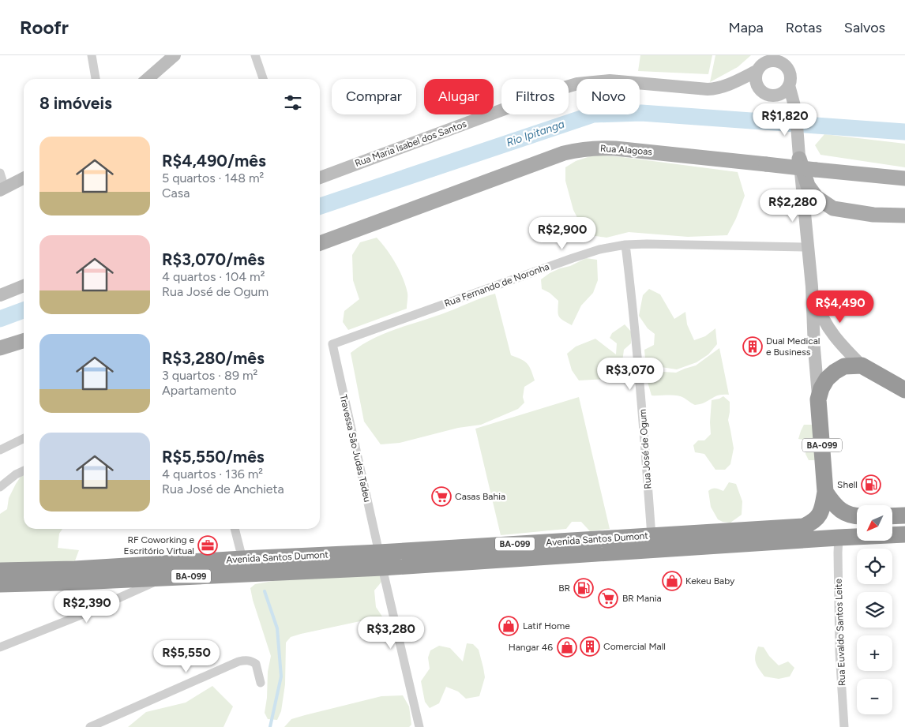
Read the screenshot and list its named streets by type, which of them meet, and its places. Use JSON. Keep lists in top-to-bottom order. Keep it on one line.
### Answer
{"streets":{"highway":["BA-099","Avenida Santos Dumont"],"main road":["Rua Alagoas"],"street":["Rua Maria Isabel dos Santos","Rua Fernando de Noronha","Travessa São Judas Tadeu","Rua José de Ogum","Rua Euvaldo Santos Leite"]},"crossings":[["Rua Fernando de Noronha","Travessa São Judas Tadeu"],["Rua Fernando de Noronha","Rua José de Ogum"],["Travessa São Judas Tadeu","Avenida Santos Dumont"],["Rua José de Ogum","Avenida Santos Dumont"],["Avenida Santos Dumont","Rua Euvaldo Santos Leite"]],"water":["Rio Ipitanga"],"places":{"building":["Dual Medical e Business","Comercial Mall"],"fuel station":["Shell","BR"],"supermarket":["Casas Bahia","BR Mania"],"office":["RF Coworking e Escritório Virtual"],"shop":["Kekeu Baby","Latif Home","Hangar 46"]},"north":"bottom left","page":{"header":"Roofr","nav":["Mapa","Rotas","Salvos"],"chip":["Comprar","Alugar","Filtros","Novo"],"heading":"8 imóveis","price":["R$1,820","R$2,280","R$2,900","R$4,490","R$3,070","R$2,390","R$3,280","R$5,550"],"list":[{"name":"R$4,490/mês","note":"5 quartos · 148 m² · Casa"},{"name":"R$3,070/mês","note":"4 quartos · 104 m² · Rua José de Ogum"},{"name":"R$3,280/mês","note":"3 quartos · 89 m² · Apartamento"},{"name":"R$5,550/mês","note":"4 quartos · 136 m² · Rua José de Anchieta"}],"map_buttons":["+","−"]}}
